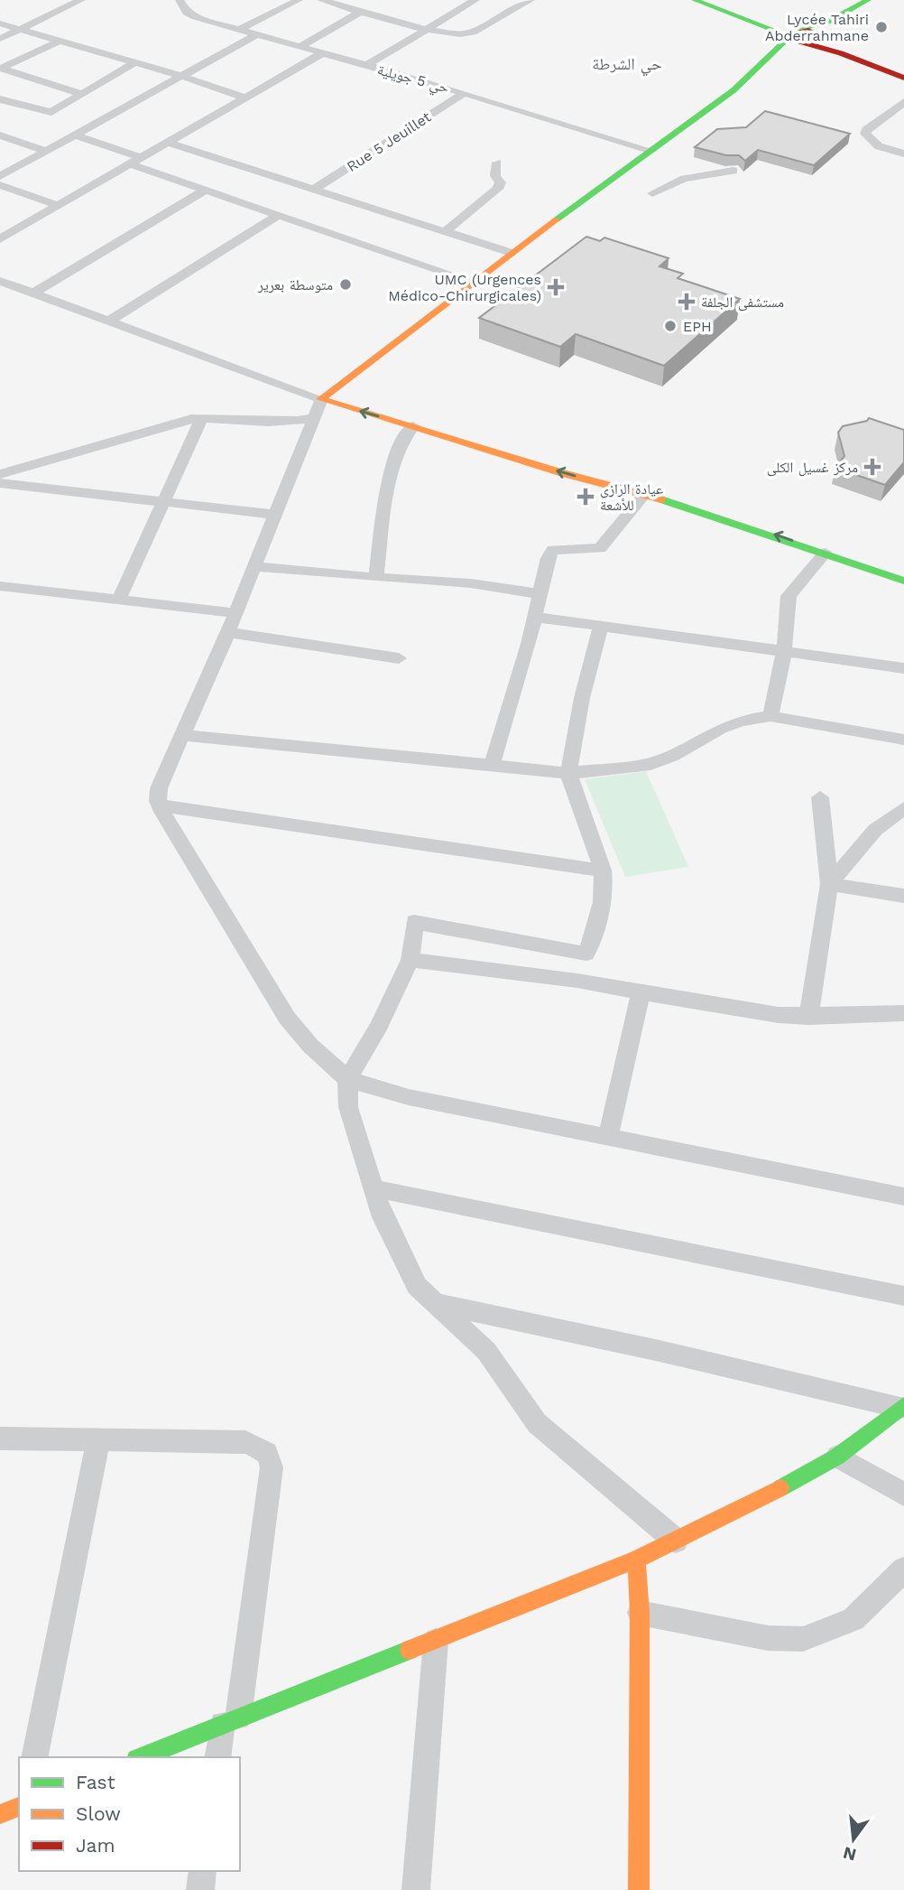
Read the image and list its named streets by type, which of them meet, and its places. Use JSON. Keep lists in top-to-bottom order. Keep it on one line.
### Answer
{"streets":{"street":["حي 5 جويلية","Rue 5 Jeuillet"]},"crossings":[["حي 5 جويلية","Rue 5 Jeuillet"]],"districts":["حي الشرطة"],"places":{"other":["Lycée Tahiri Abderrahmane","متوسطة بعرير","EPH"],"health":["UMC (Urgences Médico-Chirurgicales)","مستشفى الجلفة","مركز غسيل الكلى","عيادة الرازي للأشعة"]},"legend":["Fast","Slow","Jam"],"north":"bottom"}
